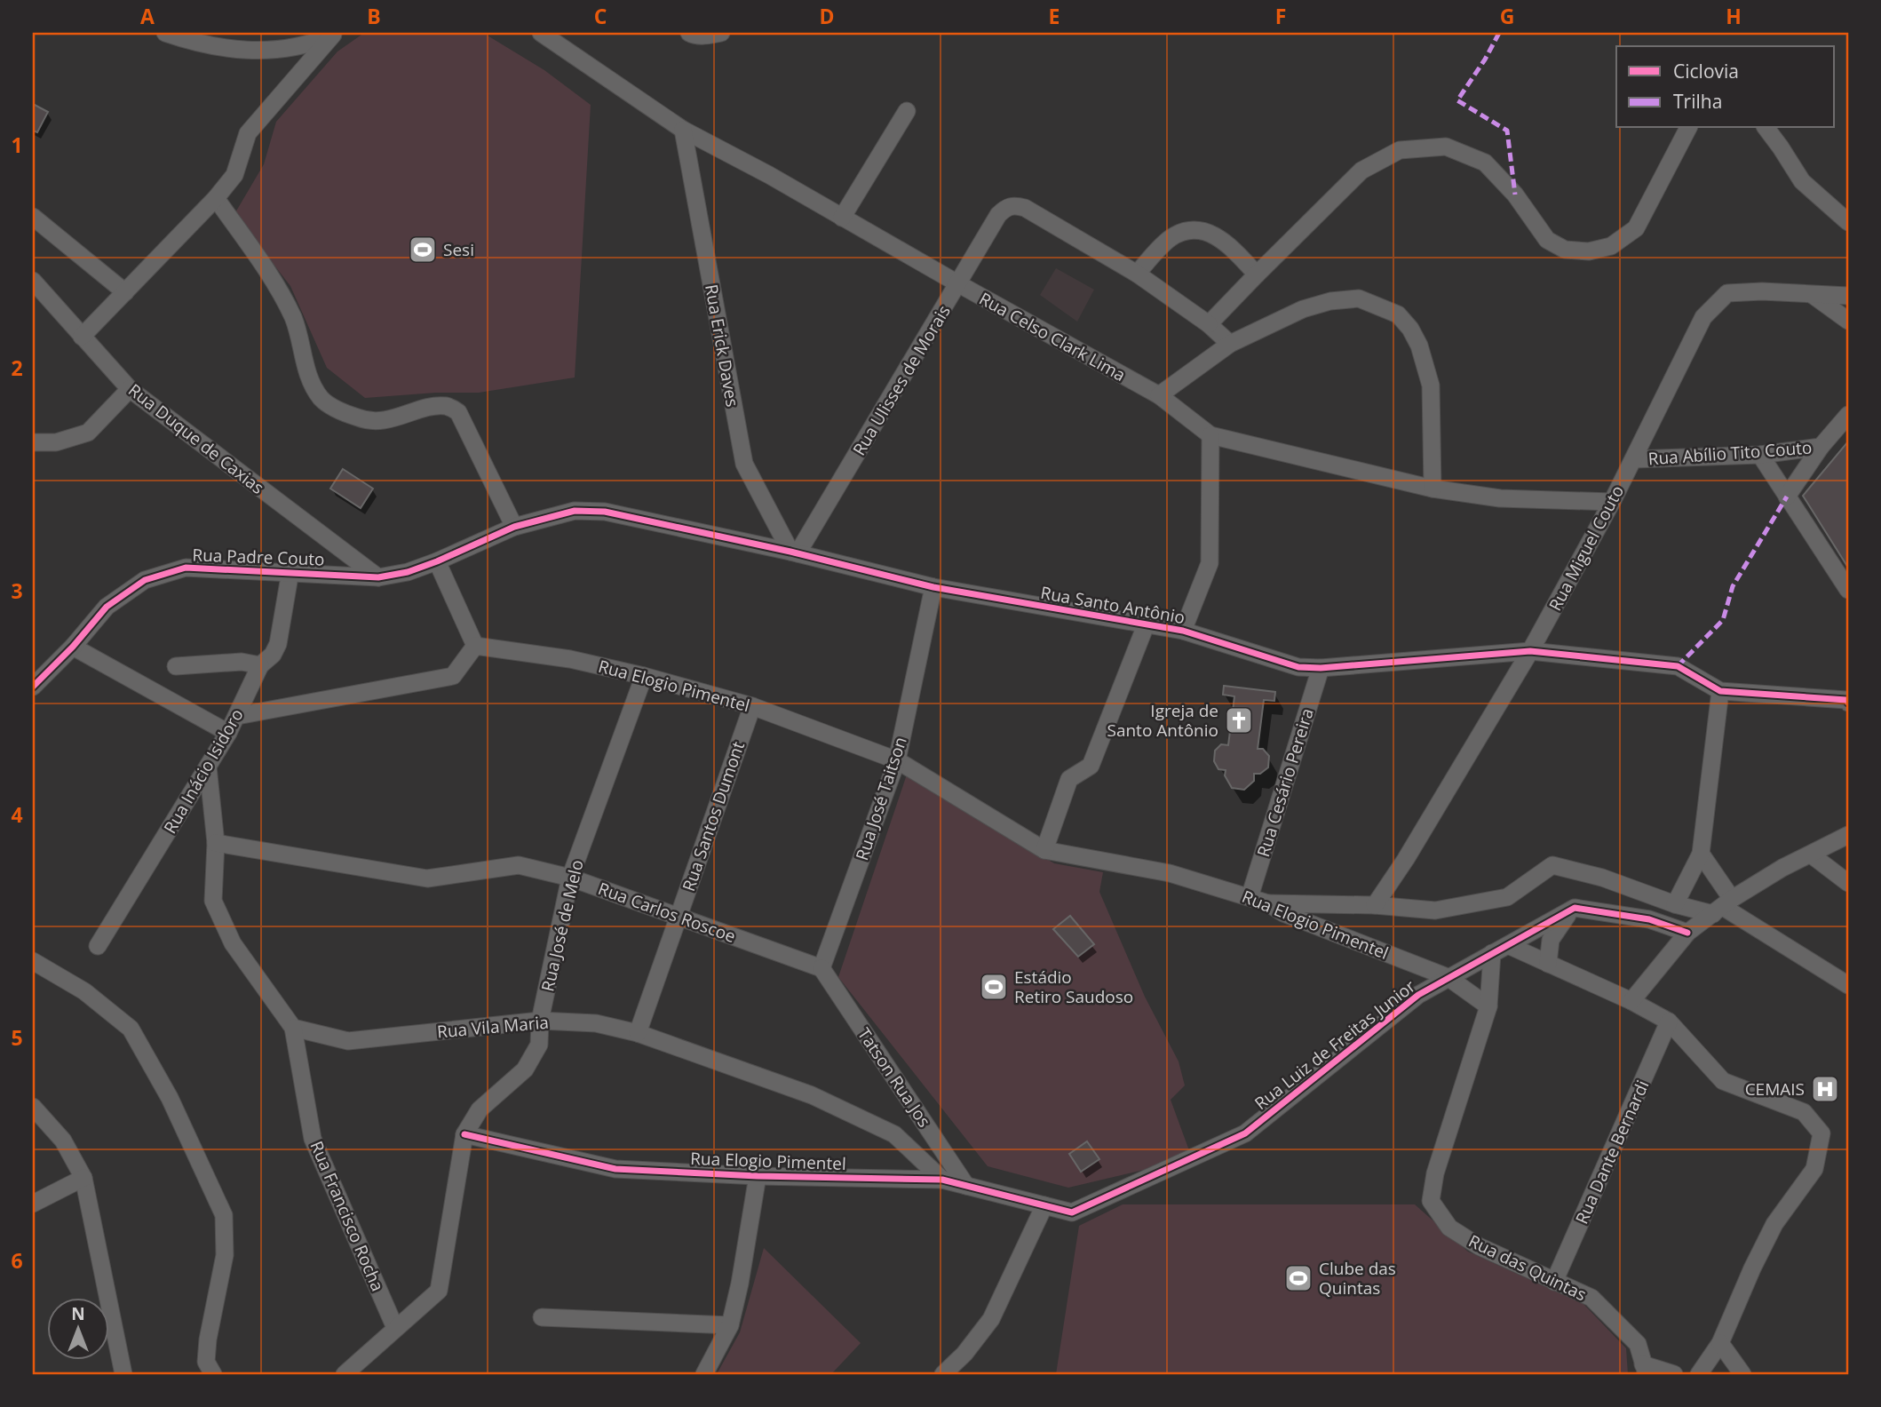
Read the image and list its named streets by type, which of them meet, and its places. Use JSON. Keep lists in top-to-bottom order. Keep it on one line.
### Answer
{"streets":{"street":["Rua Celso Clark Lima","Rua Erick Daves","Rua Ulisses de Morais","Rua Duque de Caxias","Rua Abílio Tito Couto","Rua Miguel Couto","Rua Padre Couto","Rua Santo Antônio","Rua Elogio Pimentel","Rua Inácio Isidoro","Rua Cesário Pereira","Rua José Taitson","Rua Santos Dumont","Rua Carlos Roscoe","Rua José de Melo","Rua Vila Maria","Rua Luiz de Freitas Junior","Tatson Rua Jos","Rua Dante Bernardi","Rua Francisco Rocha","Rua das Quintas"]},"crossings":[["Rua Celso Clark Lima","Rua Erick Daves"],["Rua Celso Clark Lima","Rua Ulisses de Morais"],["Rua Celso Clark Lima","Rua Miguel Couto"],["Rua Erick Daves","Rua Ulisses de Morais"],["Rua Erick Daves","Rua Santo Antônio"],["Rua Ulisses de Morais","Rua Santo Antônio"],["Rua Duque de Caxias","Rua Padre Couto"],["Rua Duque de Caxias","Rua Santo Antônio"],["Rua Abílio Tito Couto","Rua Miguel Couto"],["Rua Miguel Couto","Rua Santo Antônio"],["Rua Padre Couto","Rua Santo Antônio"],["Rua Padre Couto","Rua Inácio Isidoro"],["Rua Santo Antônio","Rua Cesário Pereira"],["Rua Santo Antônio","Rua José Taitson"],["Rua Elogio Pimentel","Rua Cesário Pereira"],["Rua Elogio Pimentel","Rua José Taitson"],["Rua Elogio Pimentel","Rua Santos Dumont"],["Rua Elogio Pimentel","Rua José de Melo"],["Rua Elogio Pimentel","Rua Vila Maria"],["Rua Elogio Pimentel","Rua Luiz de Freitas Junior"],["Rua Elogio Pimentel","Tatson Rua Jos"],["Rua Elogio Pimentel","Rua das Quintas"],["Rua José Taitson","Rua Carlos Roscoe"],["Rua José Taitson","Tatson Rua Jos"],["Rua Santos Dumont","Rua Carlos Roscoe"],["Rua Santos Dumont","Rua Vila Maria"],["Rua Carlos Roscoe","Rua José de Melo"],["Rua Carlos Roscoe","Tatson Rua Jos"],["Rua José de Melo","Rua Vila Maria"],["Rua José de Melo","Rua Francisco Rocha"],["Rua Vila Maria","Rua Francisco Rocha"],["Rua Dante Bernardi","Rua das Quintas"]],"places":{"sports":["Sesi","Estádio Retiro Saudoso","Clube das Quintas"],"church":["Igreja de Santo Antônio"],"hospital":["CEMAIS"]},"legend":["Ciclovia","Trilha"],"north":"top","grid":{"columns":["A","B","C","D","E","F","G","H"],"rows":["1","2","3","4","5","6"]}}
